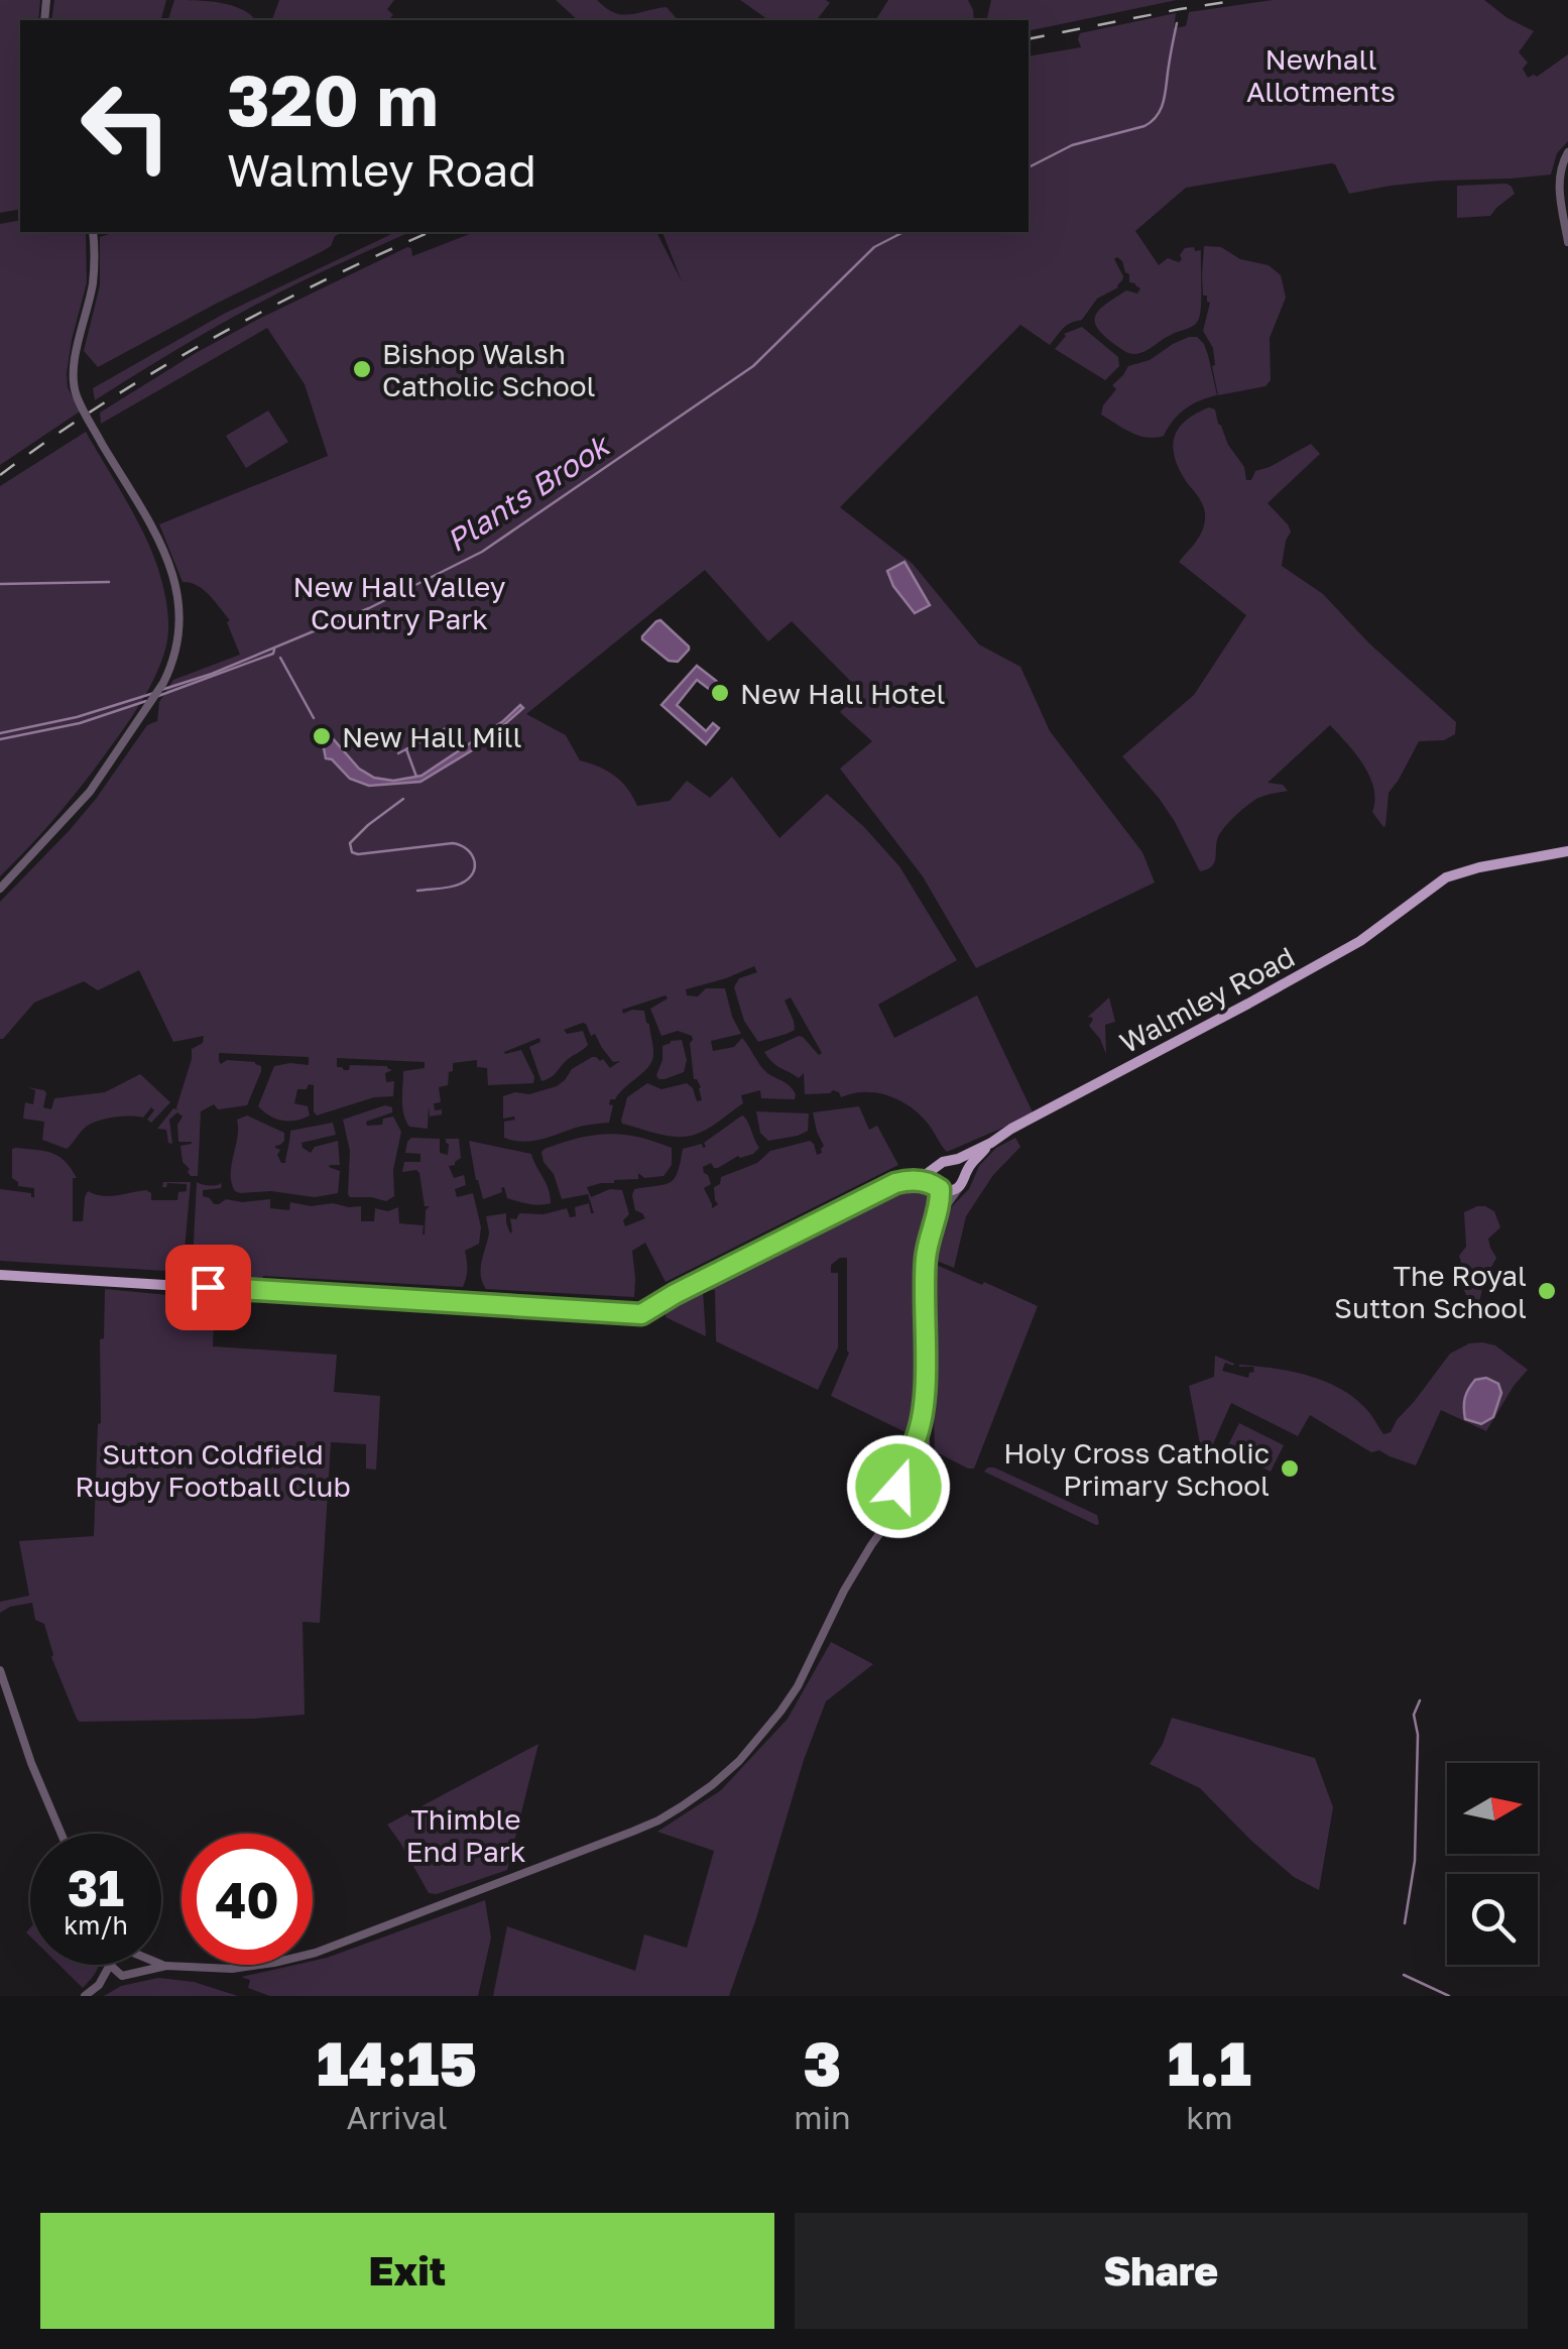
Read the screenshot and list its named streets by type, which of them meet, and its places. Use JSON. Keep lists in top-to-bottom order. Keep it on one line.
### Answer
{"streets":{"main road":["Walmley Road"]},"water":["Plants Brook"],"parks":["Newhall Allotments","New Hall Valley Country Park","Sutton Coldfield Rugby Football Club","Thimble End Park"],"places":["Bishop Walsh Catholic School","New Hall Hotel","New Hall Mill","The Royal Sutton School","Holy Cross Catholic Primary School"],"north":"right","page":{"turn":["320 m","Walmley Road"],"speed":"31 km/h","limit":"40","eta":["14:15","Arrival","3","min","1.1","km"],"buttons":["Exit","Share"]}}
